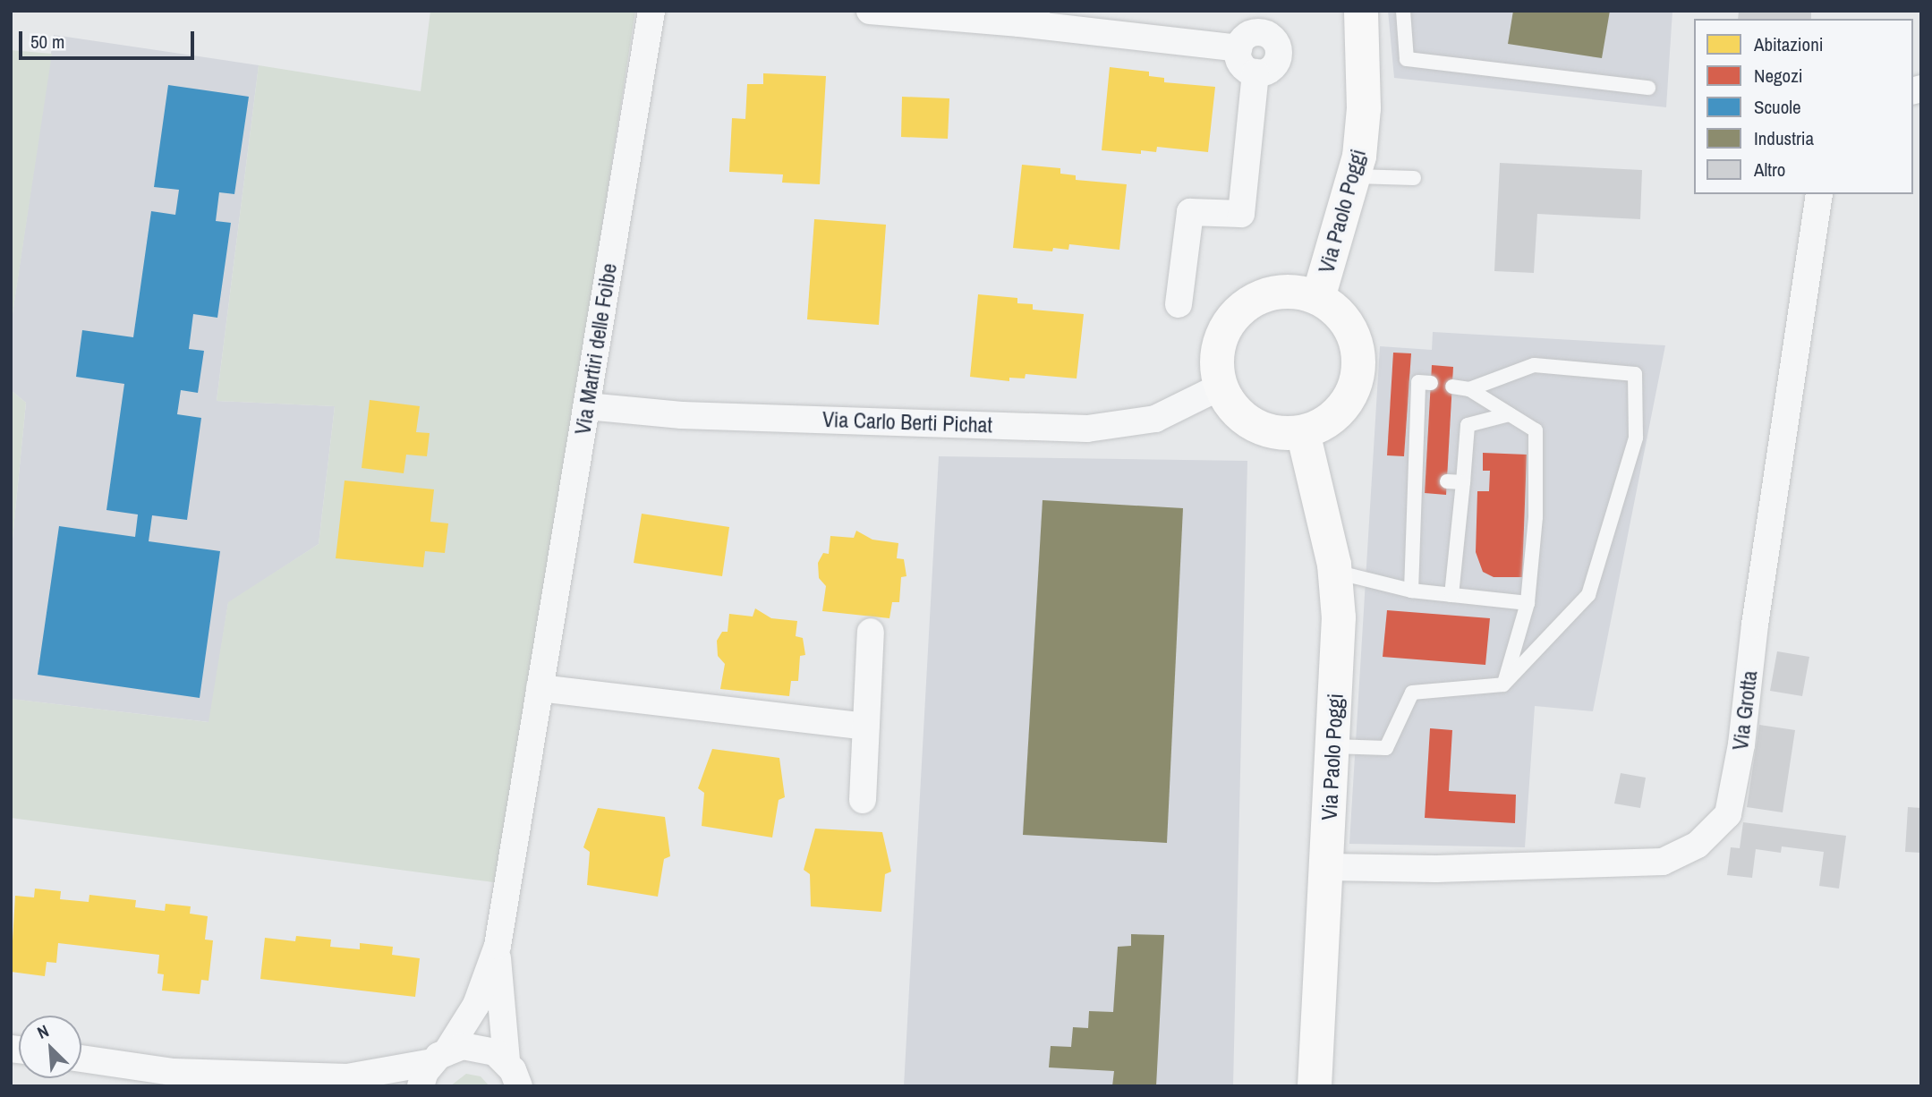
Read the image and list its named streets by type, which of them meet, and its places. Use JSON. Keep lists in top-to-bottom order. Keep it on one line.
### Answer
{"streets":{"main road":["Via Paolo Poggi"],"street":["Via Martiri delle Foibe","Via Carlo Berti Pichat","Via Grotta"]},"crossings":[["Via Paolo Poggi","Via Carlo Berti Pichat"],["Via Paolo Poggi","Via Grotta"],["Via Martiri delle Foibe","Via Carlo Berti Pichat"]],"legend":["Abitazioni","Negozi","Scuole","Industria","Altro"],"scale_bar":"50 m","north":"top left"}
